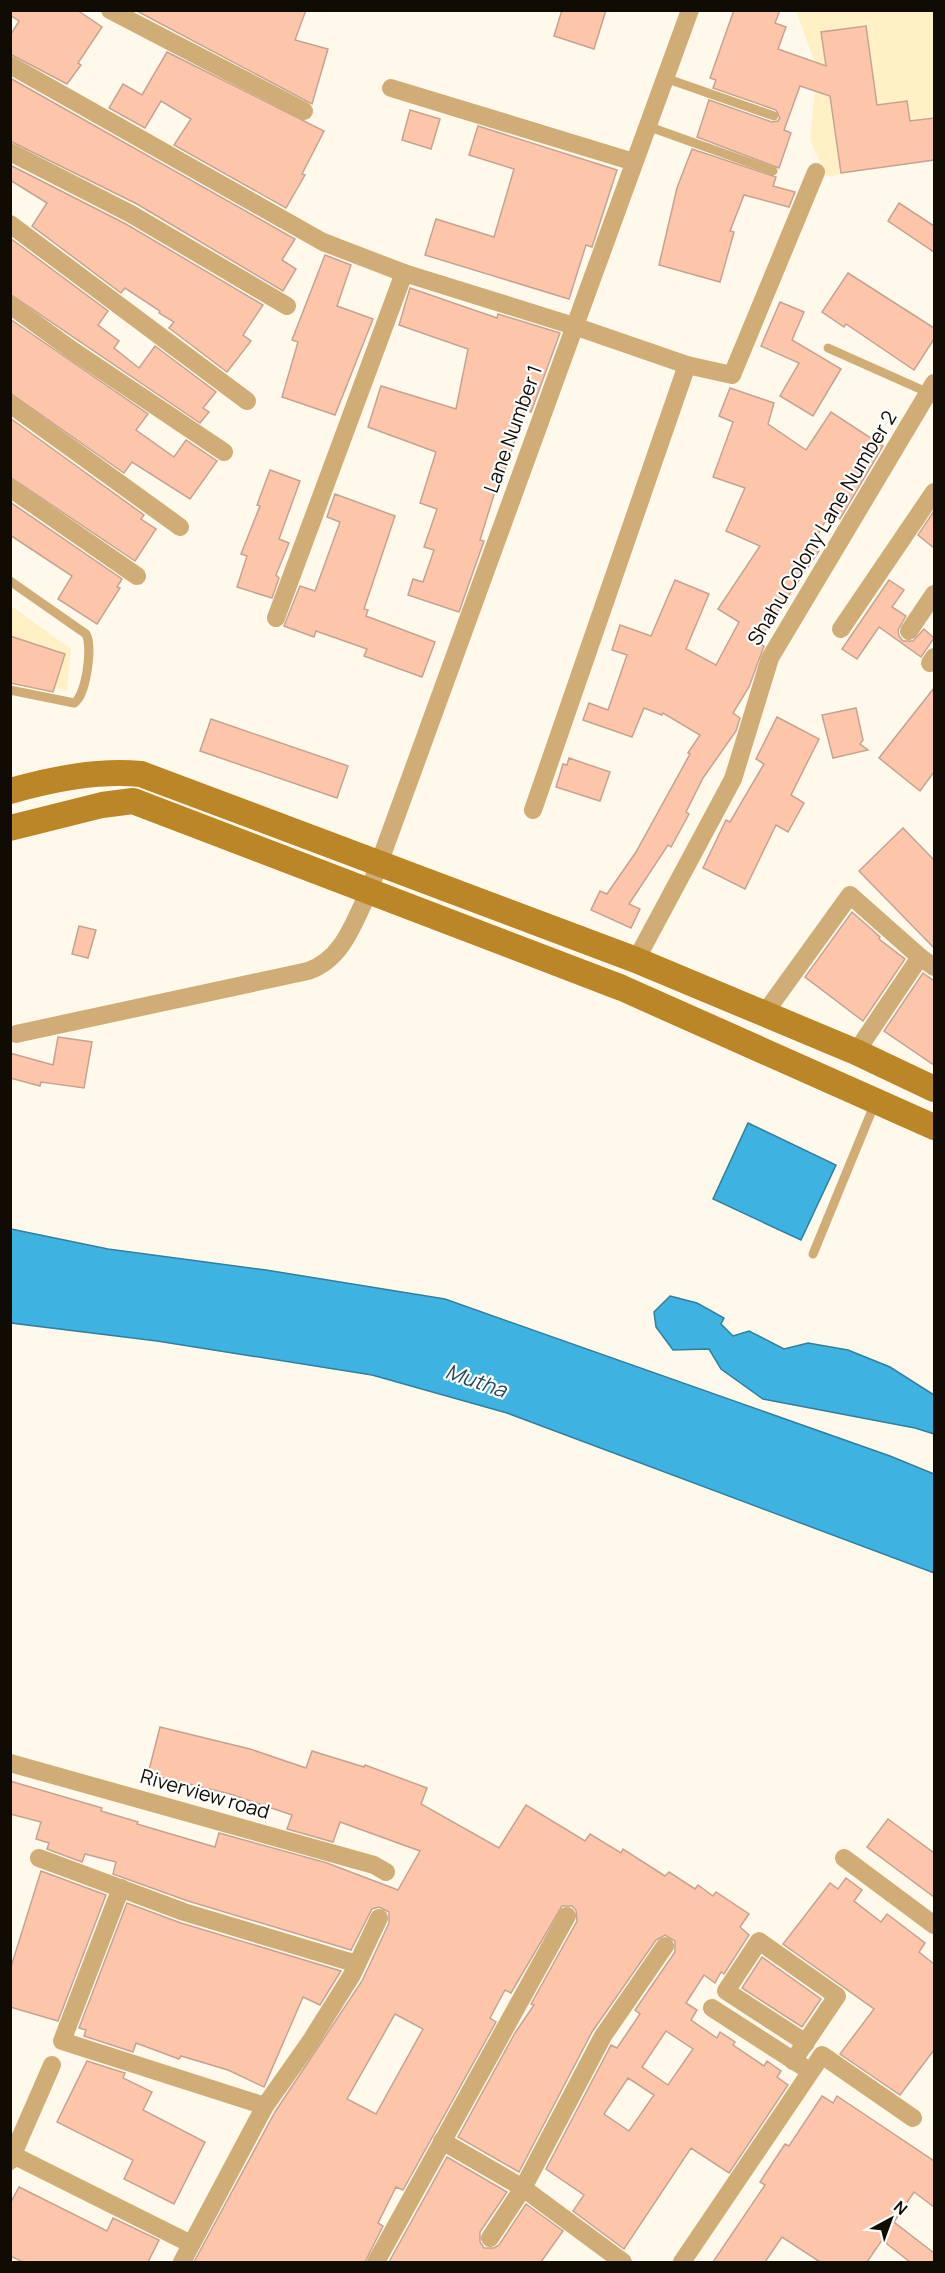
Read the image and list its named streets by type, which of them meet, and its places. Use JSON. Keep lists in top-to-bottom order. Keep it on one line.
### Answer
{"streets":{"street":["Lane Number 1","Shahu Colony Lane Number 2","Riverview road"]},"water":["Mutha"],"north":"top right"}
